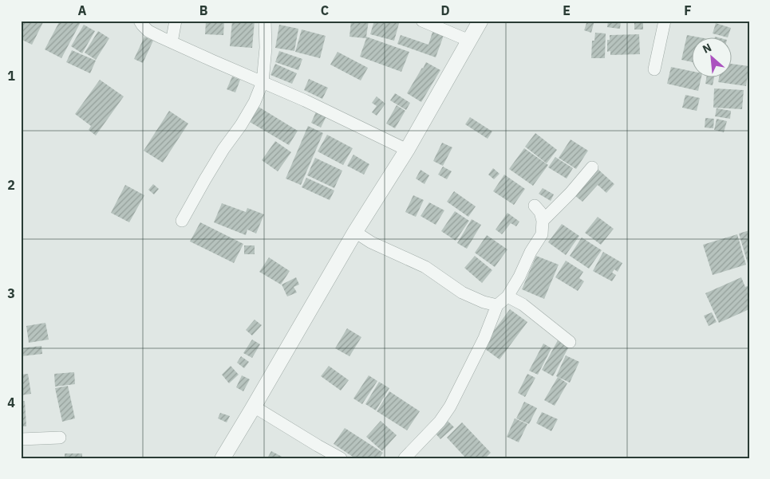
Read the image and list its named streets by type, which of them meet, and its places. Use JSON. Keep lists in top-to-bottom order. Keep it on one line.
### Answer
{"north":"top left","grid":{"columns":["A","B","C","D","E","F"],"rows":["1","2","3","4"]}}
